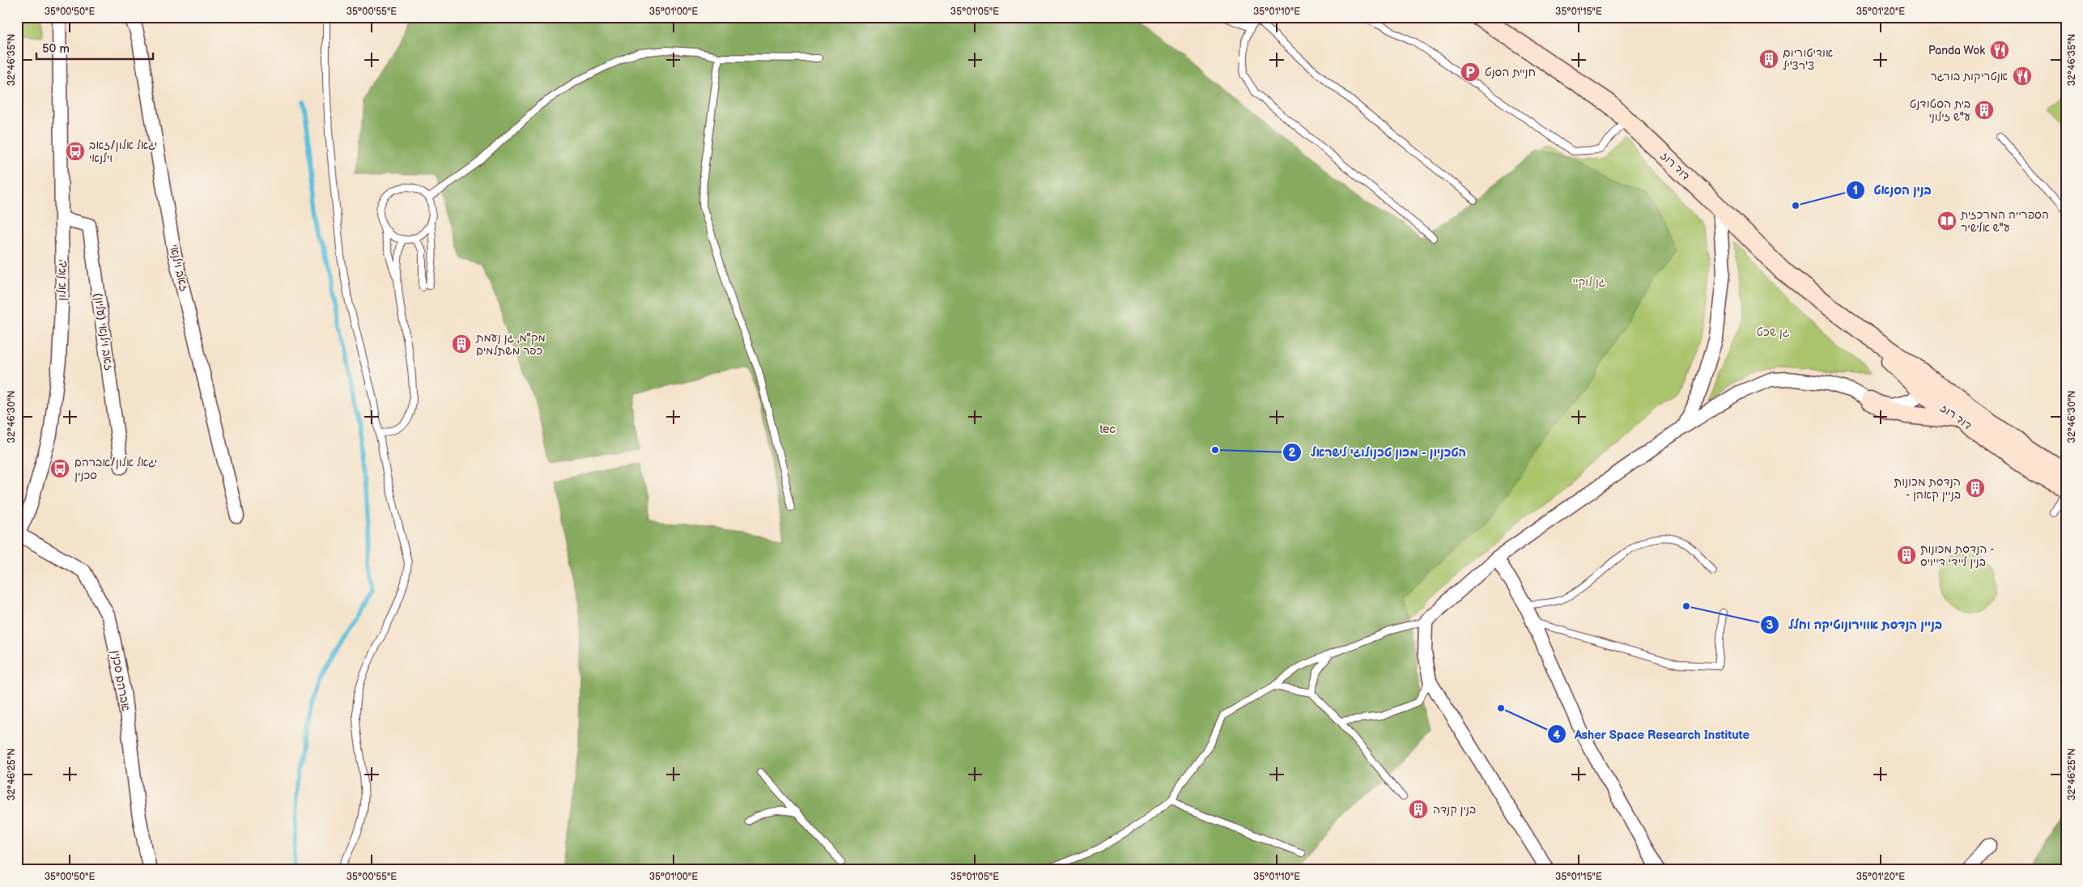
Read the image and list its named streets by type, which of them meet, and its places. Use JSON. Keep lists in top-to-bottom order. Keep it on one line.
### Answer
{"streets":{"street":["דוד רוז","זאב וילנאי","יגאל אלון","זאב וילנאי (עליון)","אברהם סכנין"]},"crossings":[["יגאל אלון","זאב וילנאי (עליון)"],["יגאל אלון","אברהם סכנין"]],"parks":["גן לוקיי","גן שכט","tec"],"places":{"restaurant":["Panda Wok","אנטריקות בורגר"],"building":["אודיטוריום צ'רצ'יל","בית הסטודנט ע\"ש זילוני","מק\"מ, גן נעמת כפר משתלמים","הנדסת מכונות - בניין קאהן","הנדסת מכונות - בנין ליידי דייויס","בנין קנדה"],"parking":["חניית הסנט"],"bus stop":["יגאל אלון/זאב וילנאי","יגאל אלון/אברהם סכנין"],"other":["בנין הסנאט","הטכניון - מכון טכנולוגי לישראל","בניין הנדסת אווירונוטיקה וחלל","Asher Space Research Institute"],"library":["הספרייה המרכזית ע\"ש אלישיר"]},"scale_bar":"50 m","coordinates":["35°00'50\"E","35°00'55\"E","35°01'00\"E","35°01'05\"E","35°01'10\"E","35°01'15\"E","35°01'20\"E","32°46'35\"N","32°46'30\"N","32°46'25\"N"]}
